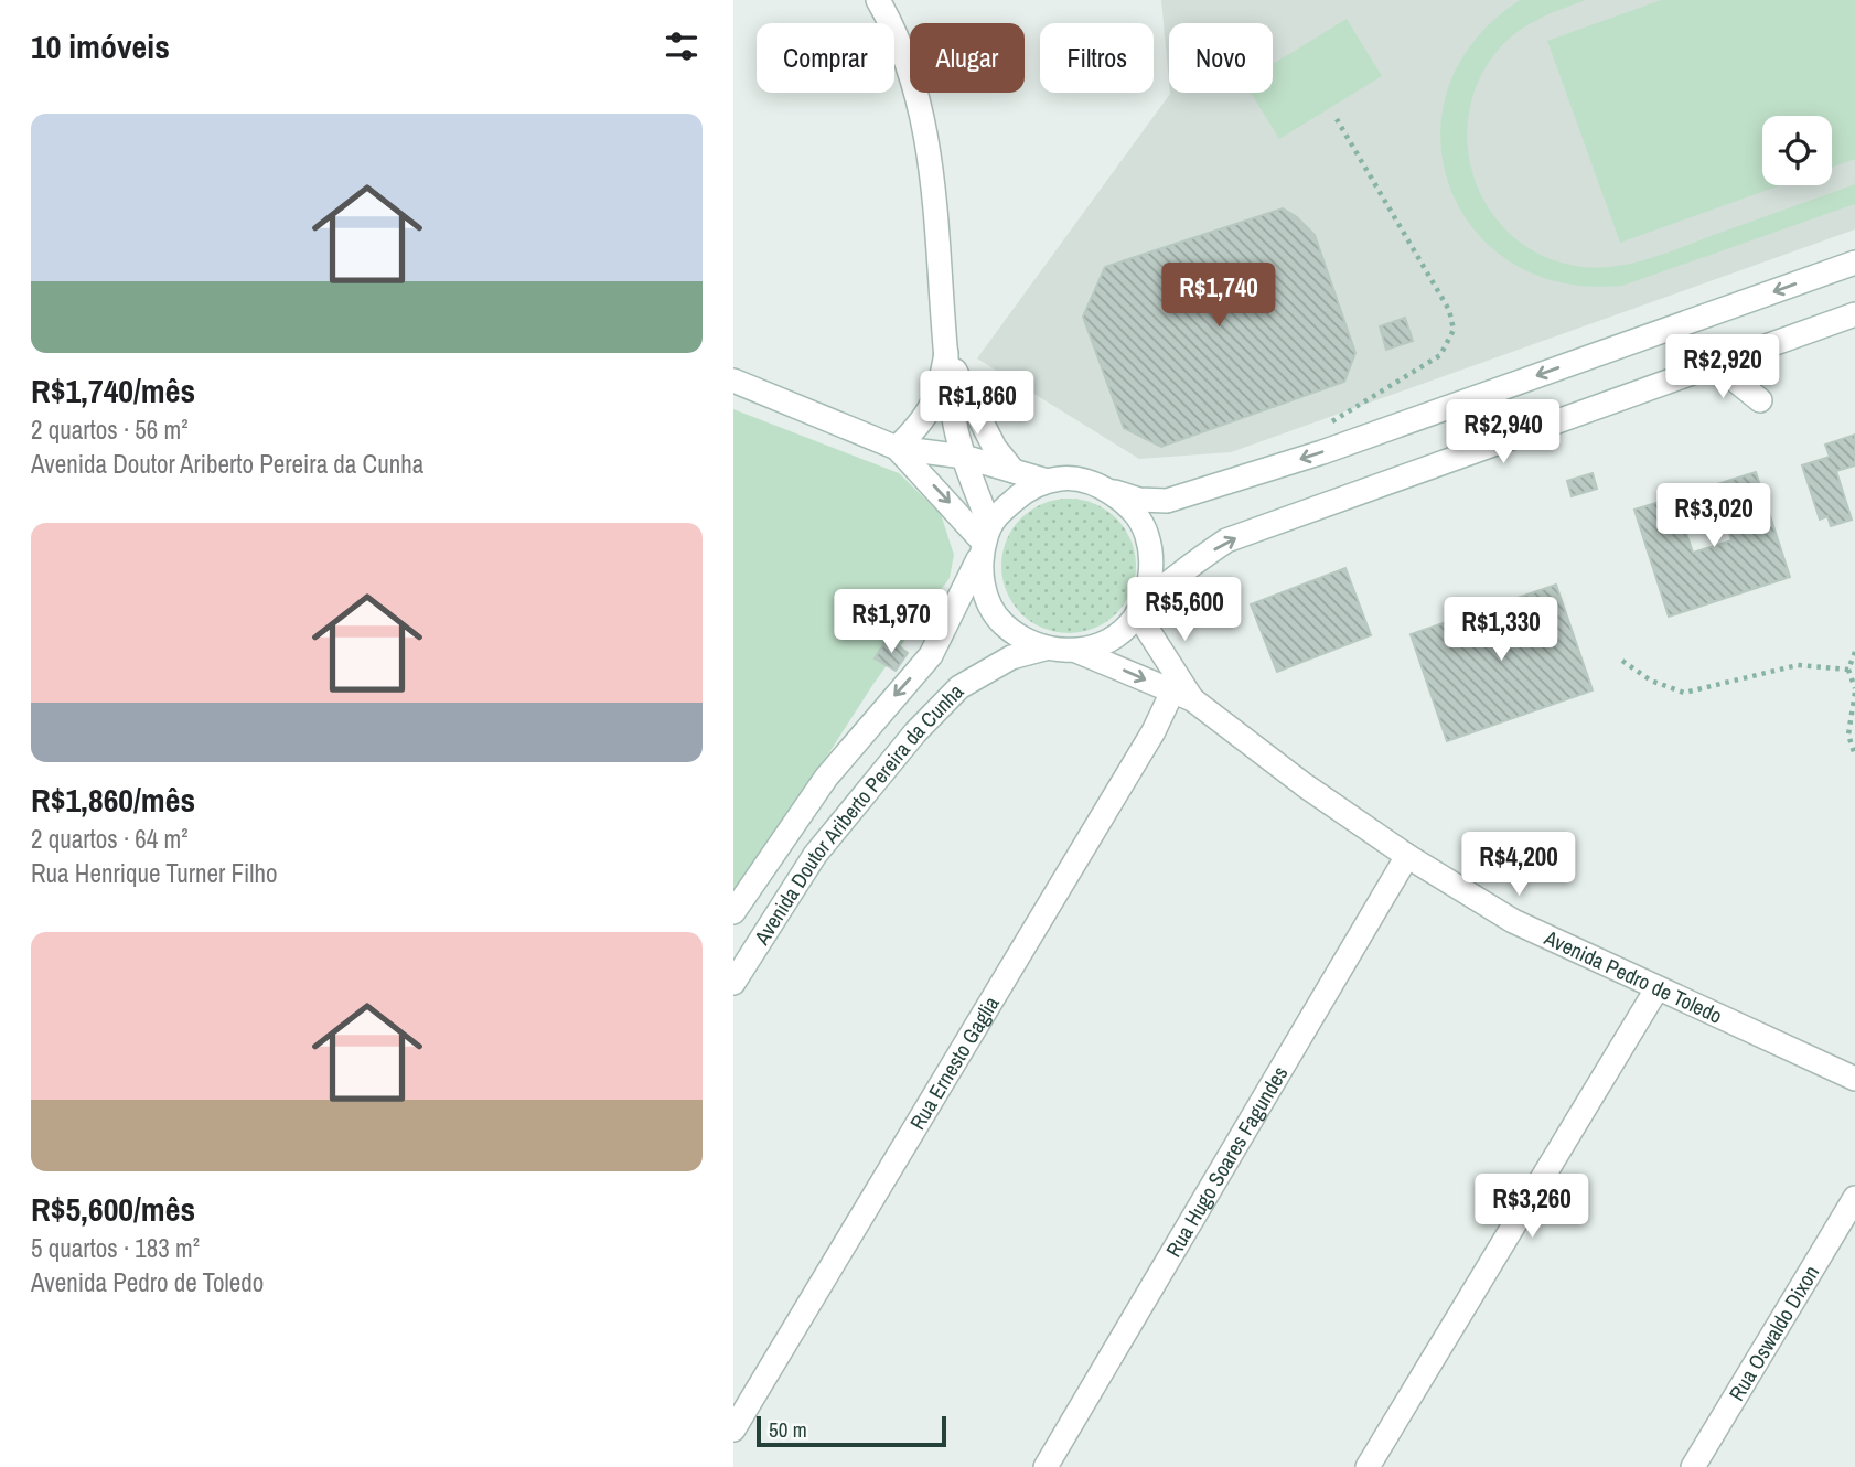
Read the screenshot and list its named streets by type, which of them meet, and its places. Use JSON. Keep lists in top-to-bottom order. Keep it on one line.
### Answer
{"streets":{"street":["Avenida Doutor Ariberto Pereira da Cunha","Avenida Pedro de Toledo","Rua Ernesto Gaglia","Rua Hugo Soares Fagundes","Rua Oswaldo Dixon"]},"crossings":[["Avenida Doutor Ariberto Pereira da Cunha","Avenida Pedro de Toledo"],["Avenida Pedro de Toledo","Rua Ernesto Gaglia"],["Avenida Pedro de Toledo","Rua Hugo Soares Fagundes"]],"scale_bar":"50 m","page":{"heading":"10 imóveis","chip":["Comprar","Alugar","Filtros","Novo"],"list":[{"name":"R$1,740/mês","note":"2 quartos · 56 m² · Avenida Doutor Ariberto Pereira da Cunha"},{"name":"R$1,860/mês","note":"2 quartos · 64 m² · Rua Henrique Turner Filho"},{"name":"R$5,600/mês","note":"5 quartos · 183 m² · Avenida Pedro de Toledo"}],"price":["R$1,740","R$2,920","R$1,860","R$2,940","R$3,020","R$5,600","R$1,970","R$1,330","R$4,200","R$3,260"],"scale":"50 m"}}
